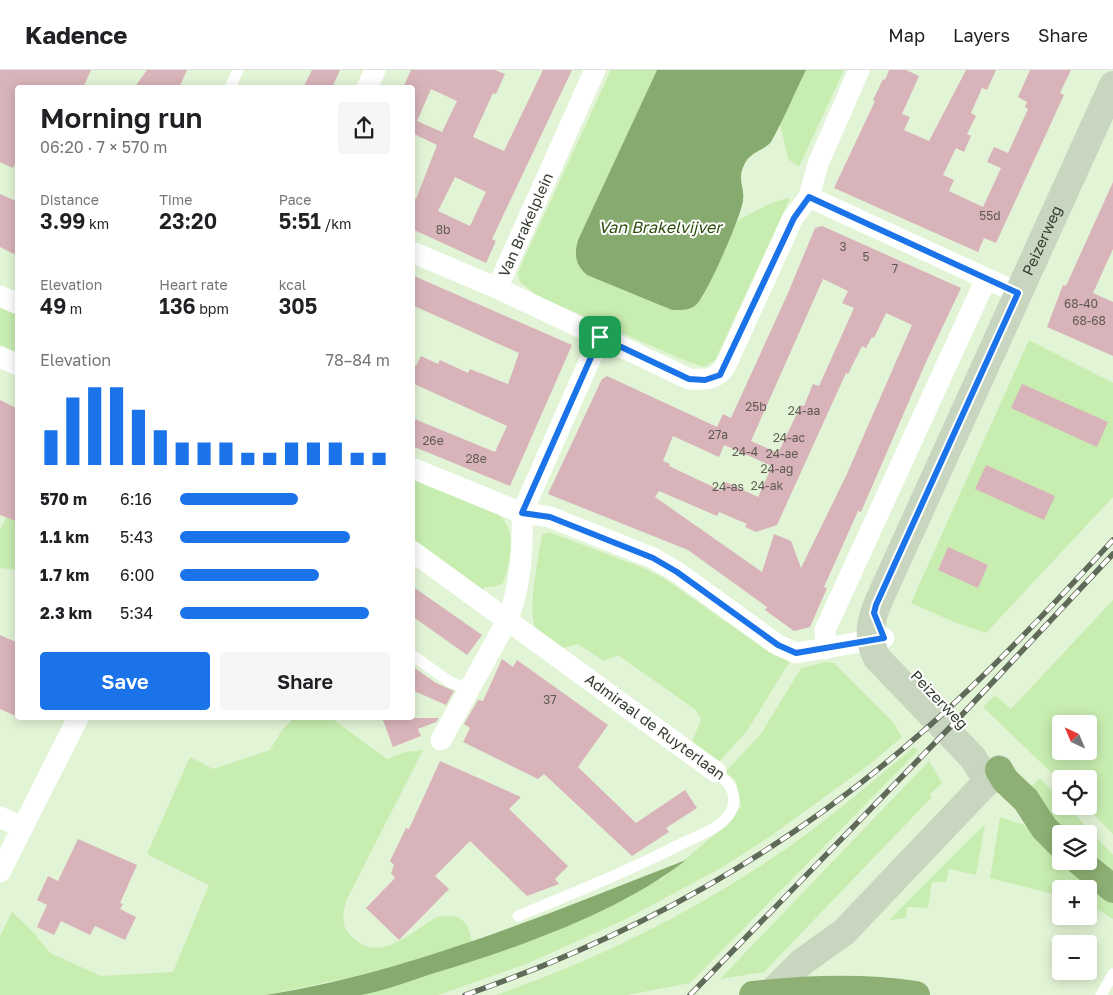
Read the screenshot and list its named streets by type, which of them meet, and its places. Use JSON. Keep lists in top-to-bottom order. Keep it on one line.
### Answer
{"streets":{"main road":["Peizerweg"],"street":["Van Brakelplein","Admiraal de Ruyterlaan"]},"water":["Van Brakelvijver"],"house_numbers":["55d","8b","3","5","7","68-40","68-68","25b","24-aa","27a","24-ac","26e","24-4","24-ae","28e","24-ag","24-ak","24-as","37"],"north":"top left","page":{"header":"Kadence","nav":["Map","Layers","Share"],"heading":["Morning run","06:20 · 7 × 570 m"],"stats":[["Distance","3.99 km"],["Time","23:20"],["Pace","5:51 /km"],["Elevation","49 m"],["Heart rate","136 bpm"],["kcal","305"]],"chart":["Elevation","78–84 m"],"list":[{"name":"570 m","note":"6:16"},{"name":"1.1 km","note":"5:43"},{"name":"1.7 km","note":"6:00"},{"name":"2.3 km","note":"5:34"}],"buttons":["Save","Share"],"map_buttons":["+","−"]}}
